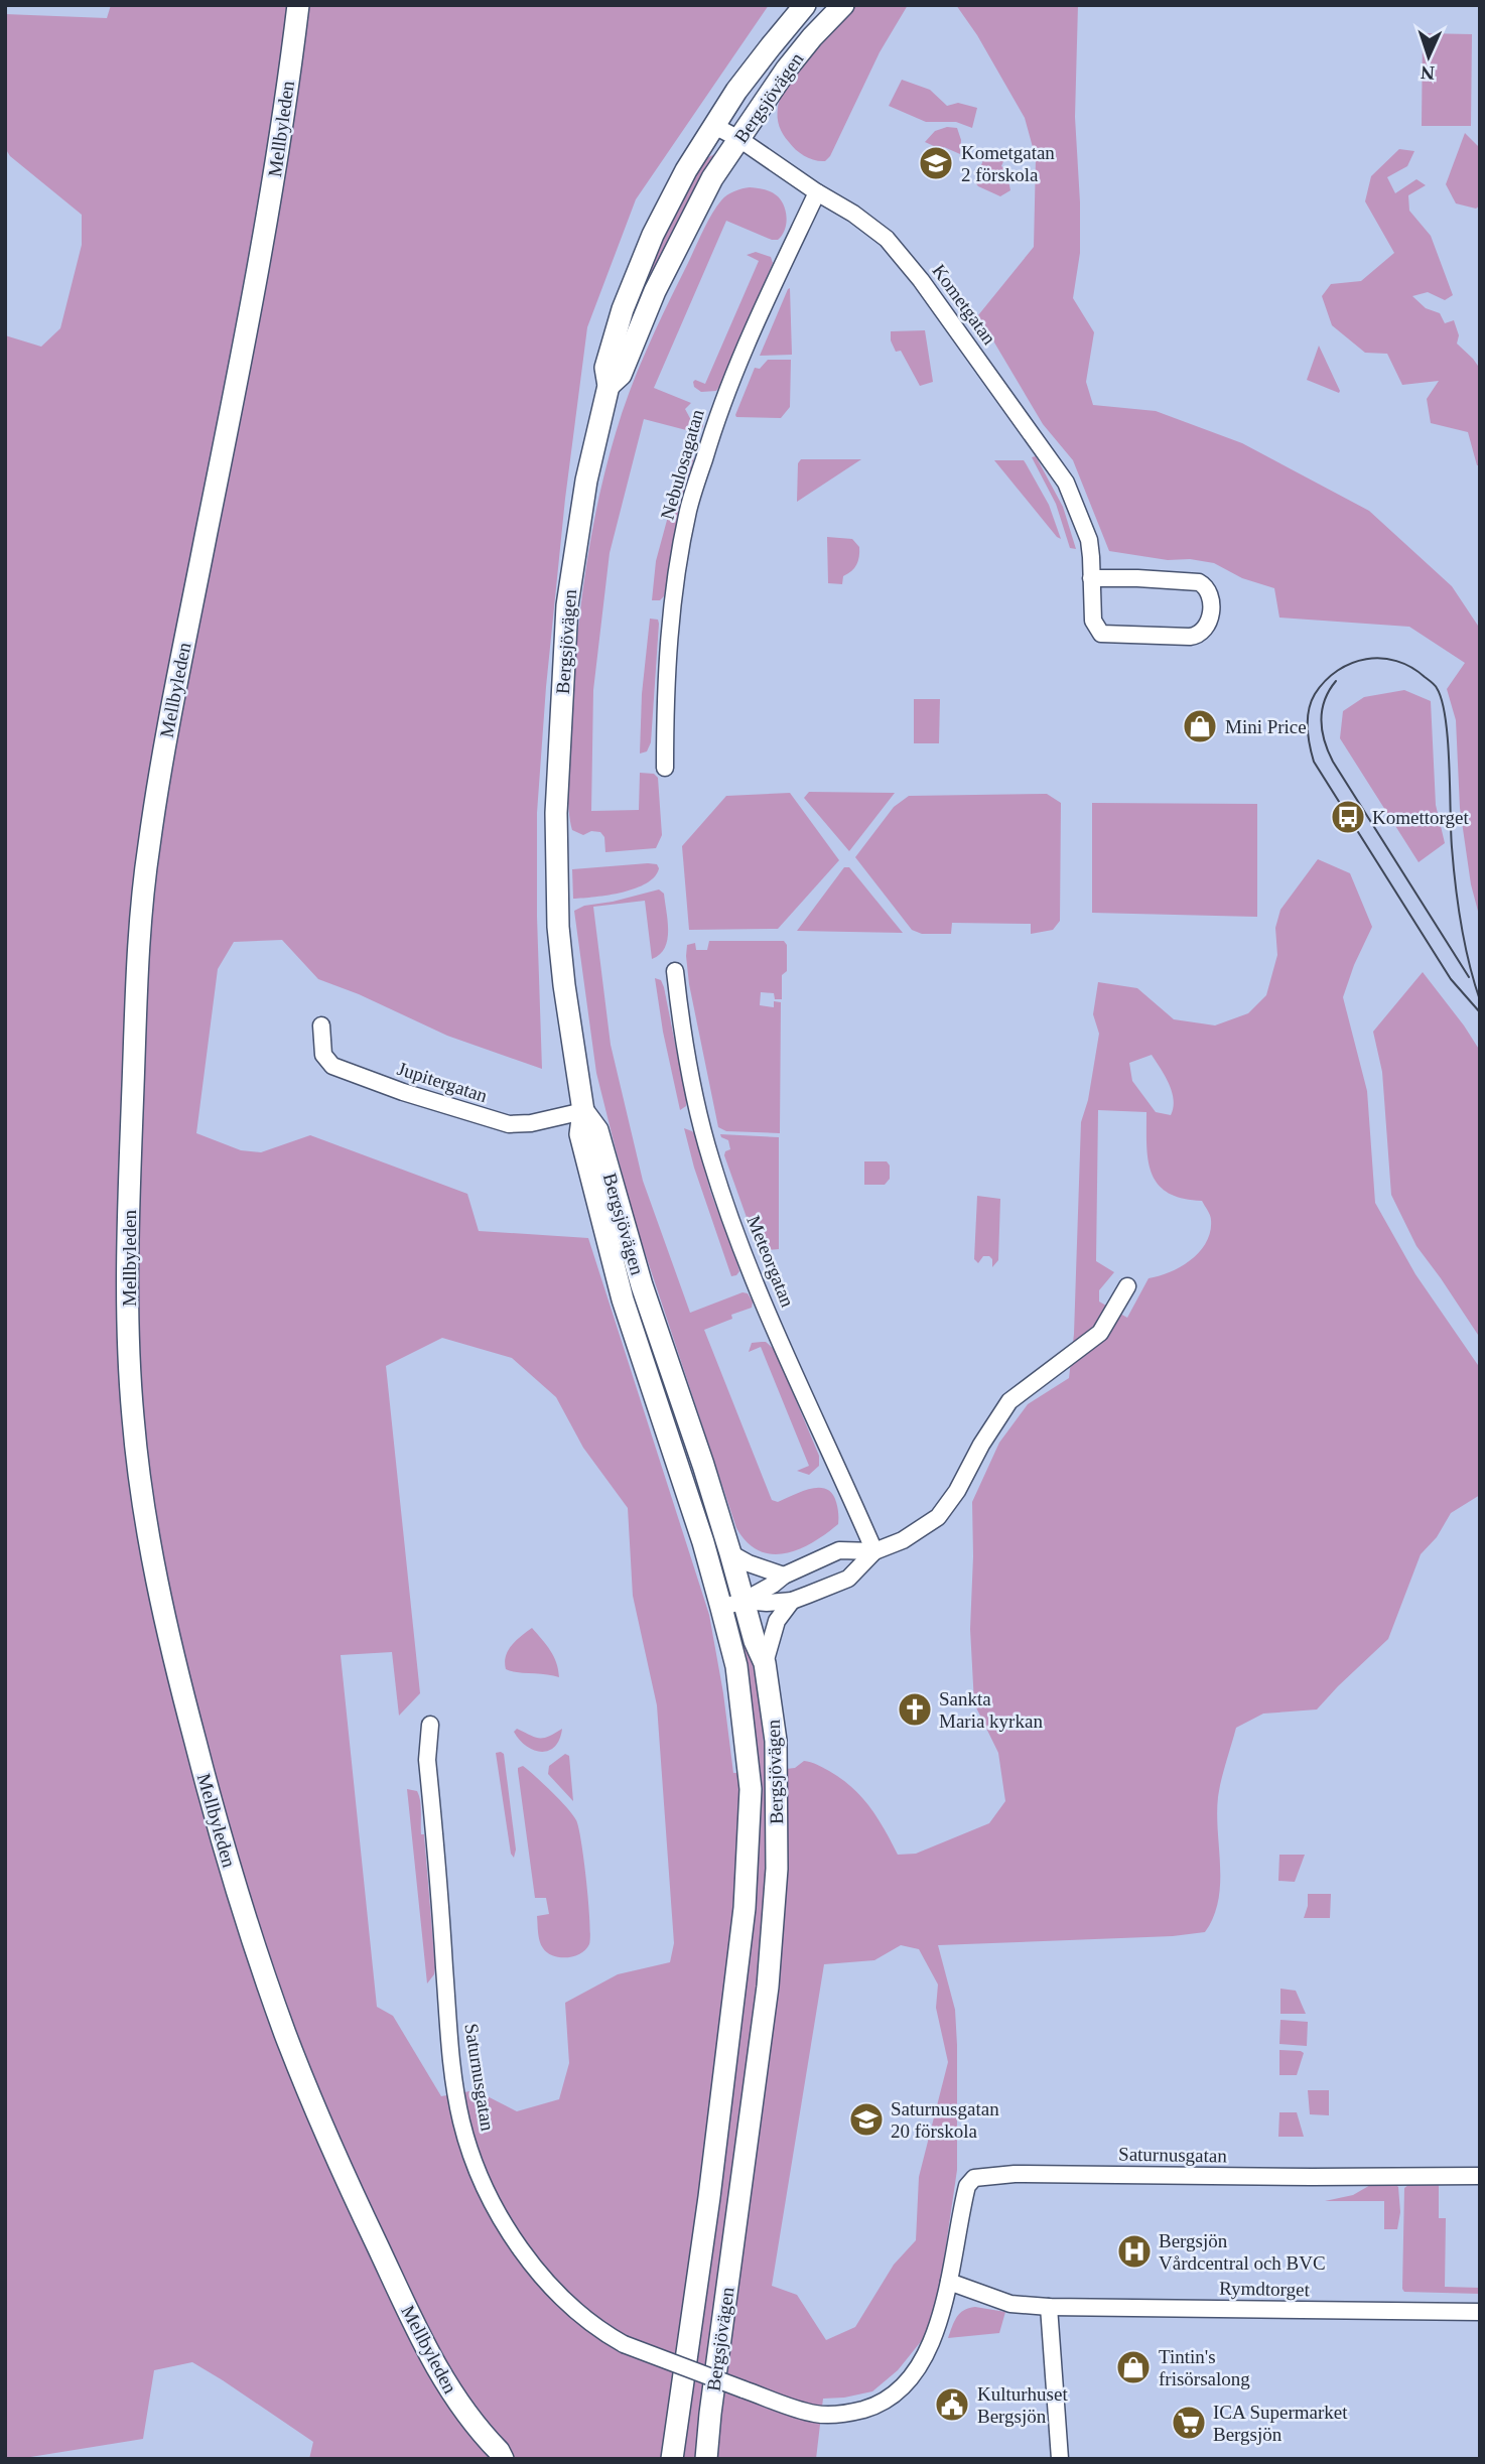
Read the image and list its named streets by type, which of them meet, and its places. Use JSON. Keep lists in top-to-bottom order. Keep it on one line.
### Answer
{"streets":{"street":["Bergsjövägen","Mellbyleden","Kometgatan","Nebulosagatan","Jupitergatan","Meteorgatan","Saturnusgatan","Rymdtorget"]},"crossings":[["Bergsjövägen","Kometgatan"],["Bergsjövägen","Jupitergatan"],["Kometgatan","Nebulosagatan"],["Saturnusgatan","Rymdtorget"]],"places":{"school or university":["Kometgatan 2 förskola","Saturnusgatan 20 förskola"],"shop":["Mini Price","Tintin's frisörsalong"],"bus stop":["Komettorget"],"church":["Sankta Maria kyrkan"],"hospital":["Bergsjön Vårdcentral och BVC"],"public building":["Kulturhuset Bergsjön"],"supermarket":["ICA Supermarket Bergsjön"]},"north":"bottom"}
